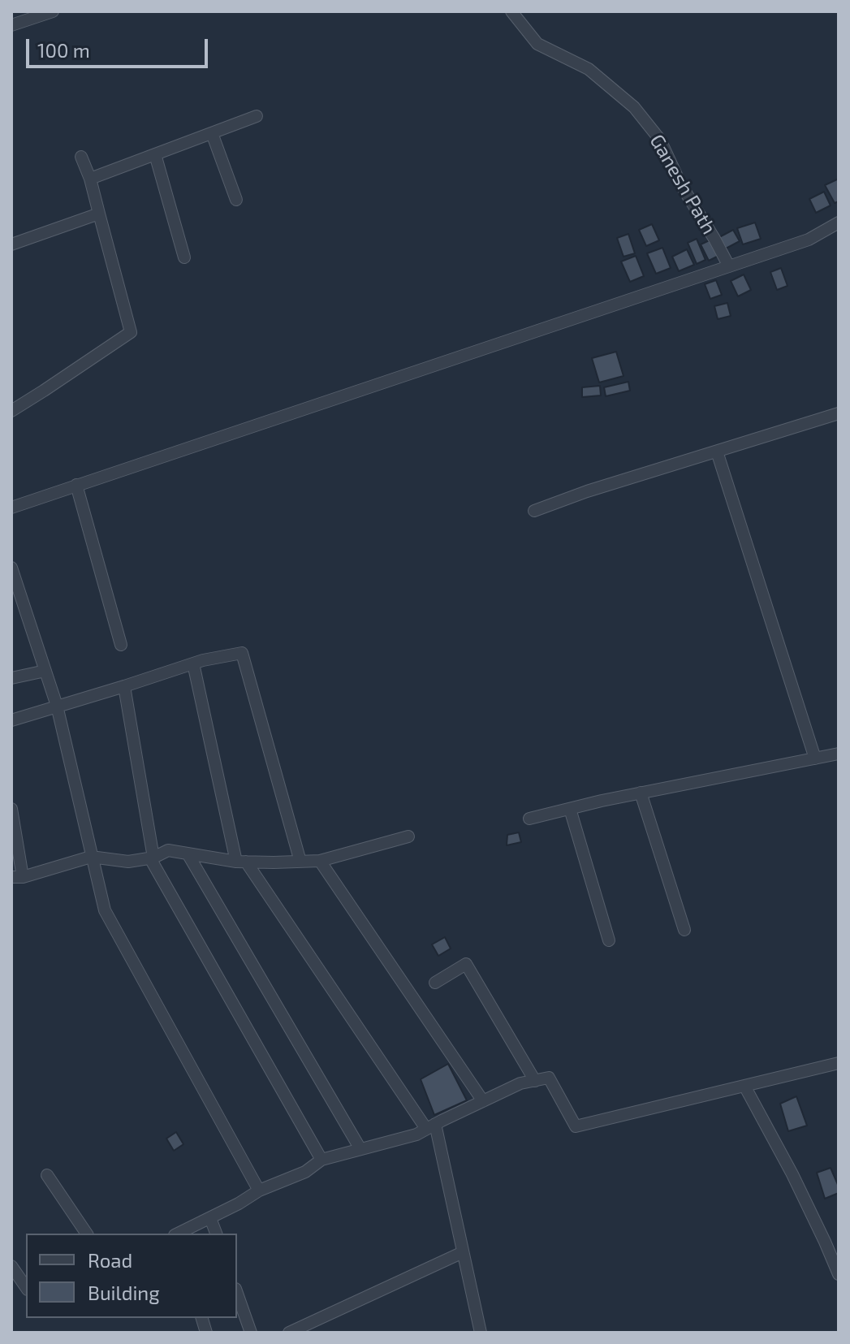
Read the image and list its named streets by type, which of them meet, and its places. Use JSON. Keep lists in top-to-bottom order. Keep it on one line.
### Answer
{"streets":{"street":["Ganesh Path"]},"legend":["Road","Building"],"scale_bar":"100 m"}
